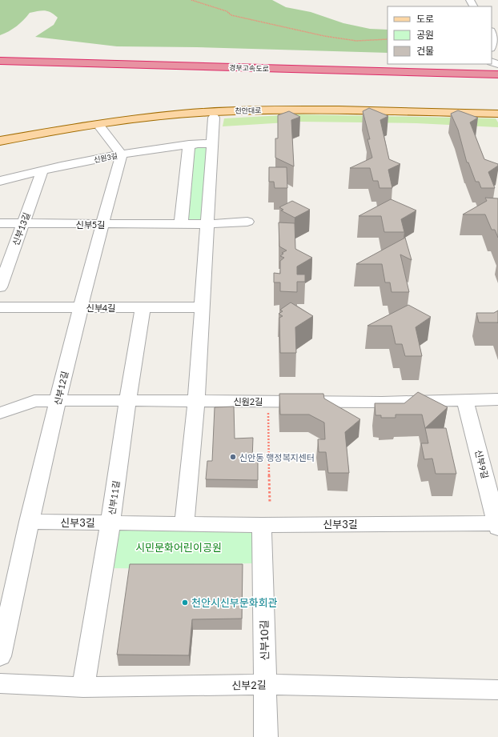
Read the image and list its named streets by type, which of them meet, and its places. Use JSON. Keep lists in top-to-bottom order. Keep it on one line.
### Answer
{"streets":{"highway":["경부고속도로"],"main road":["천안대로"],"street":["신원3길","신부5길","신부13길","신부4길","신부12길","신원2길","신부9길","신부11길","신부3길","신부10길","신부2길"]},"crossings":[["신원3길","신부13길"],["신원3길","신부12길"],["신부5길","신부13길"],["신부5길","신부12길"],["신부4길","신부12길"],["신부4길","신부11길"],["신부12길","신원2길"],["신부12길","신부3길"],["신원2길","신부9길"],["신원2길","신부11길"],["신부9길","신부3길"],["신부11길","신부3길"],["신부11길","신부2길"],["신부3길","신부10길"],["신부10길","신부2길"]],"parks":["시민문화어린이공원"],"places":["신안동 행정복지센터","천안시신부문화회관"],"legend":["도로","공원","건물"]}
